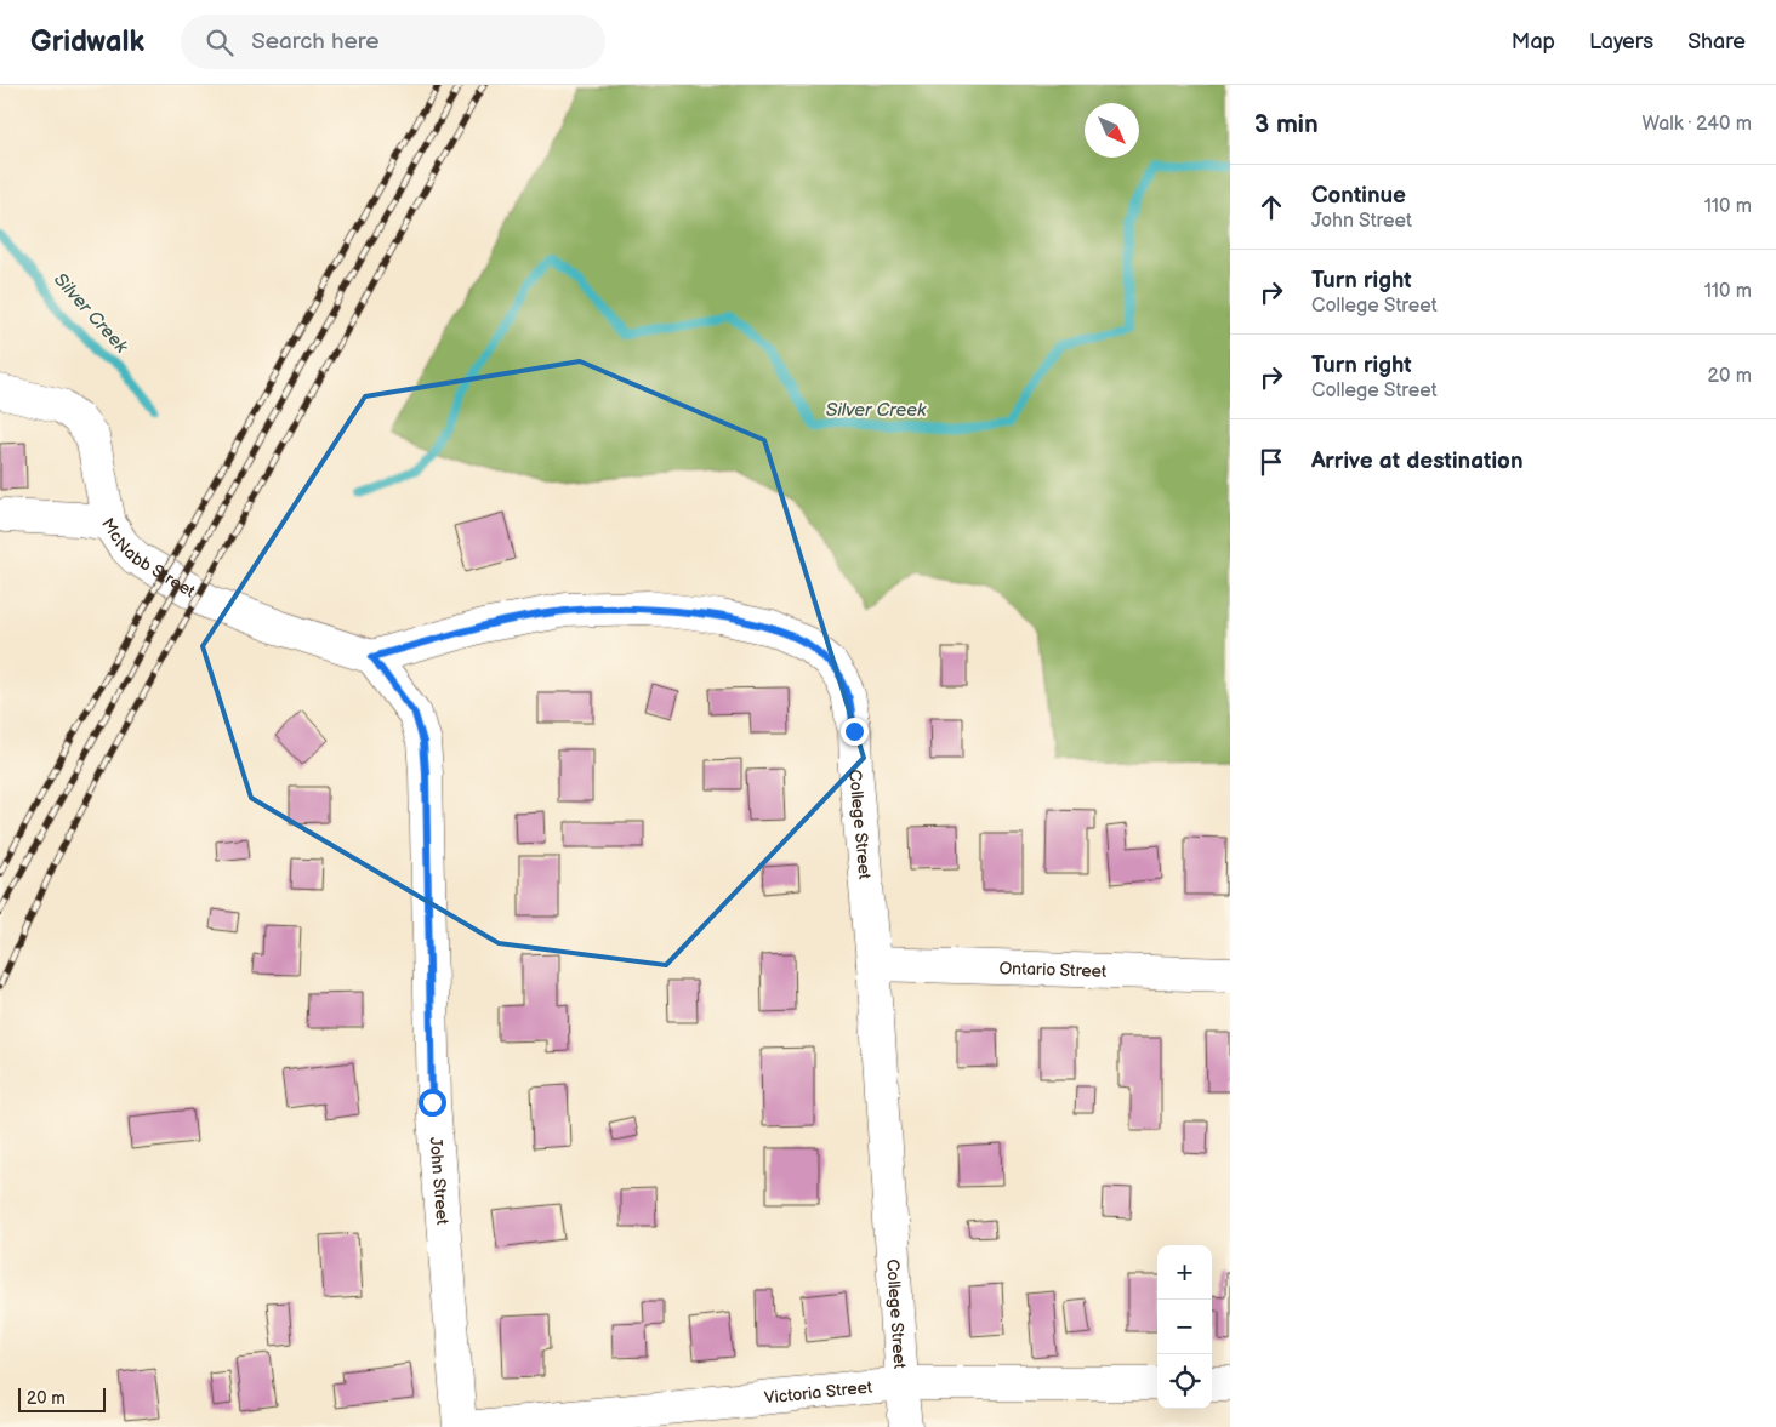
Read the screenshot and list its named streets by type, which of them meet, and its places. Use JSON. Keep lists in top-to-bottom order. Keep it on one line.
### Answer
{"streets":{"street":["McNabb Street","College Street","Ontario Street","John Street","Victoria Street"]},"crossings":[["McNabb Street","College Street"],["McNabb Street","John Street"],["College Street","Ontario Street"],["College Street","John Street"],["College Street","Victoria Street"]],"water":["Silver Creek"],"scale_bar":"20 m","north":"bottom right","page":{"header":"Gridwalk","search":"Search here","nav":["Map","Layers","Share"],"heading":["3 min","Walk · 240 m"],"list":[["Continue","John Street","110 m"],["Turn right","College Street","110 m"],["Turn right","College Street","20 m"],"Arrive at destination"],"map_buttons":["+","−"],"scale":"20 m"}}
